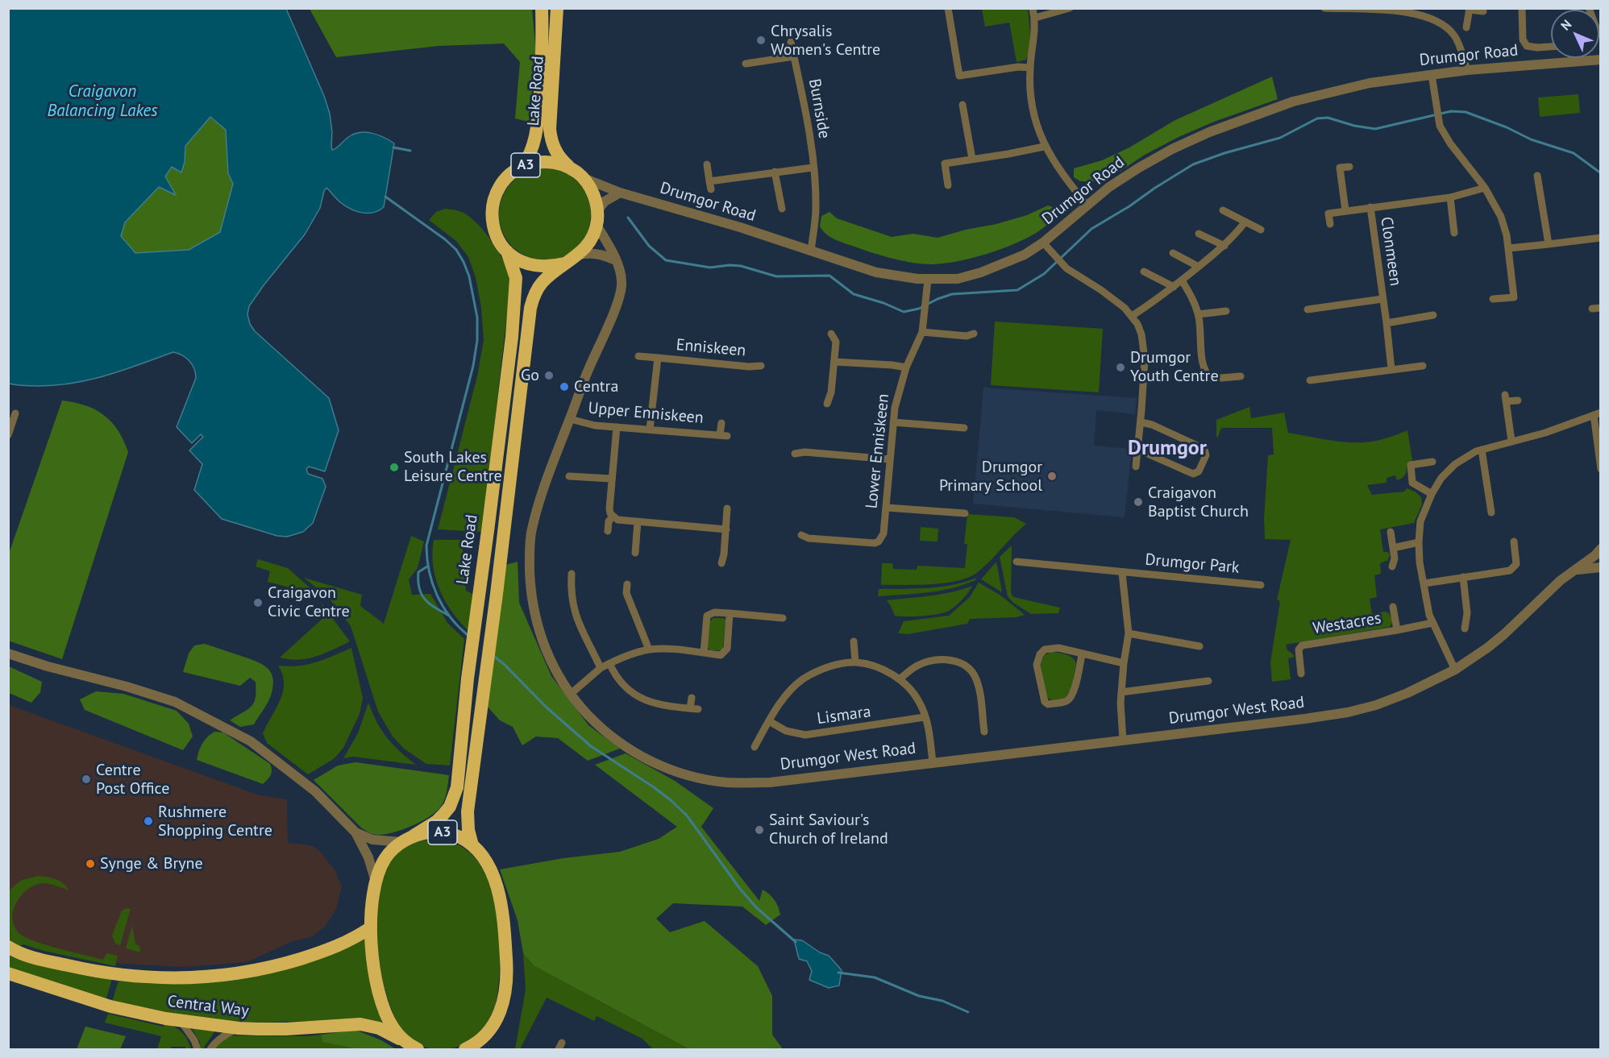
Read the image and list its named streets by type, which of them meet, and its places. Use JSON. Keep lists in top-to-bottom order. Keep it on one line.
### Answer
{"streets":{"highway":["Lake Road","A3","Central Way"],"street":["Drumgor Road","Burnside","Clonmeen","Enniskeen","Upper Enniskeen","Lower Enniskeen","Drumgor Park","Westacres","Drumgor West Road","Lismara"]},"crossings":[["Drumgor Road","Lake Road"],["Drumgor Road","Burnside"],["Drumgor Road","A3"],["Drumgor Road","Lower Enniskeen"],["Drumgor Road","Drumgor West Road"],["Lake Road","A3"],["Lake Road","Drumgor West Road"],["A3","Drumgor West Road"],["A3","Central Way"],["Enniskeen","Upper Enniskeen"],["Upper Enniskeen","Drumgor West Road"],["Drumgor Park","Drumgor West Road"]],"districts":["Drumgor"],"water":["Craigavon Balancing Lakes"],"places":["Chrysalis Women's Centre","Drumgor Youth Centre","Go","Centra","South Lakes Leisure Centre","Drumgor Primary School","Craigavon Baptist Church","Craigavon Civic Centre","Centre Post Office","Rushmere Shopping Centre","Saint Saviour's Church of Ireland","Synge & Bryne"],"north":"top left"}
